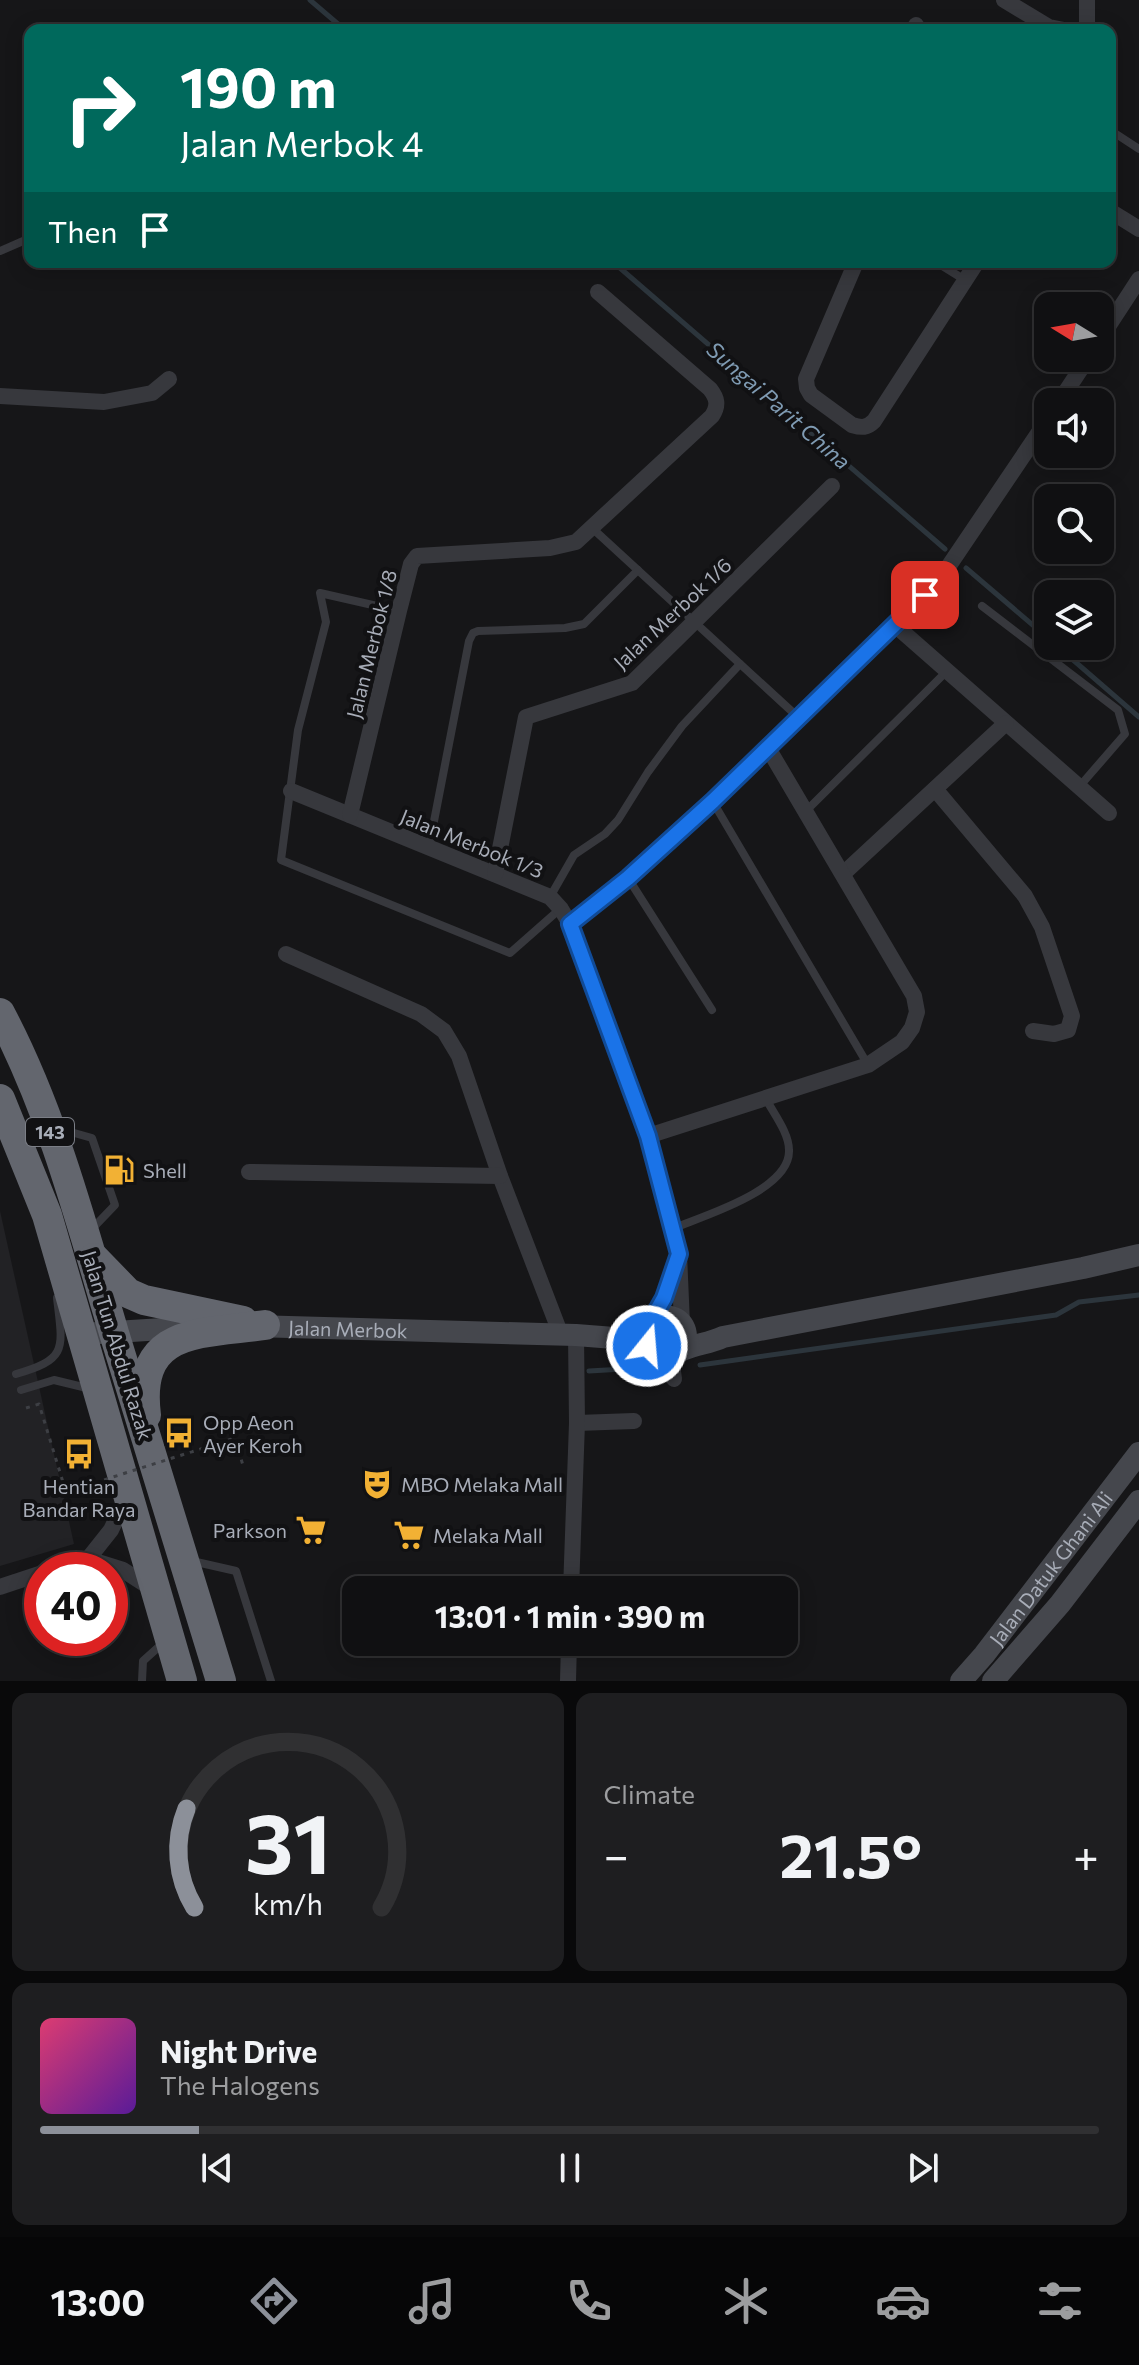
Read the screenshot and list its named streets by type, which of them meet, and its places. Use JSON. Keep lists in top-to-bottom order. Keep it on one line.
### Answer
{"streets":{"highway":["143","Jalan Tun Abdul Razak"],"street":["Jalan Merbok 1/6","Jalan Merbok 1/8","Jalan Merbok 1/3","Jalan Merbok","Jalan Datuk Ghani Ali"]},"crossings":[["Jalan Merbok 1/6","Jalan Merbok 1/3"],["Jalan Merbok 1/8","Jalan Merbok 1/3"],["Jalan Merbok","Jalan Tun Abdul Razak"]],"water":["Sungai Parit China"],"places":{"fuel station":["Shell"],"bus stop":["Opp Aeon Ayer Keroh","Hentian Bandar Raya"],"theatre":["MBO Melaka Mall"],"supermarket":["Parkson","Melaka Mall"]},"north":"left","page":{"turn":["190 m","Jalan Merbok 4"],"then":"Then","limit":"40","trip":"13:01 · 1 min · 390 m","tile":"Climate","heat":["−","21.5°","+"],"song":["Night Drive","The Halogens"],"tabs":"13:00","gauge":["31","km/h"]}}
